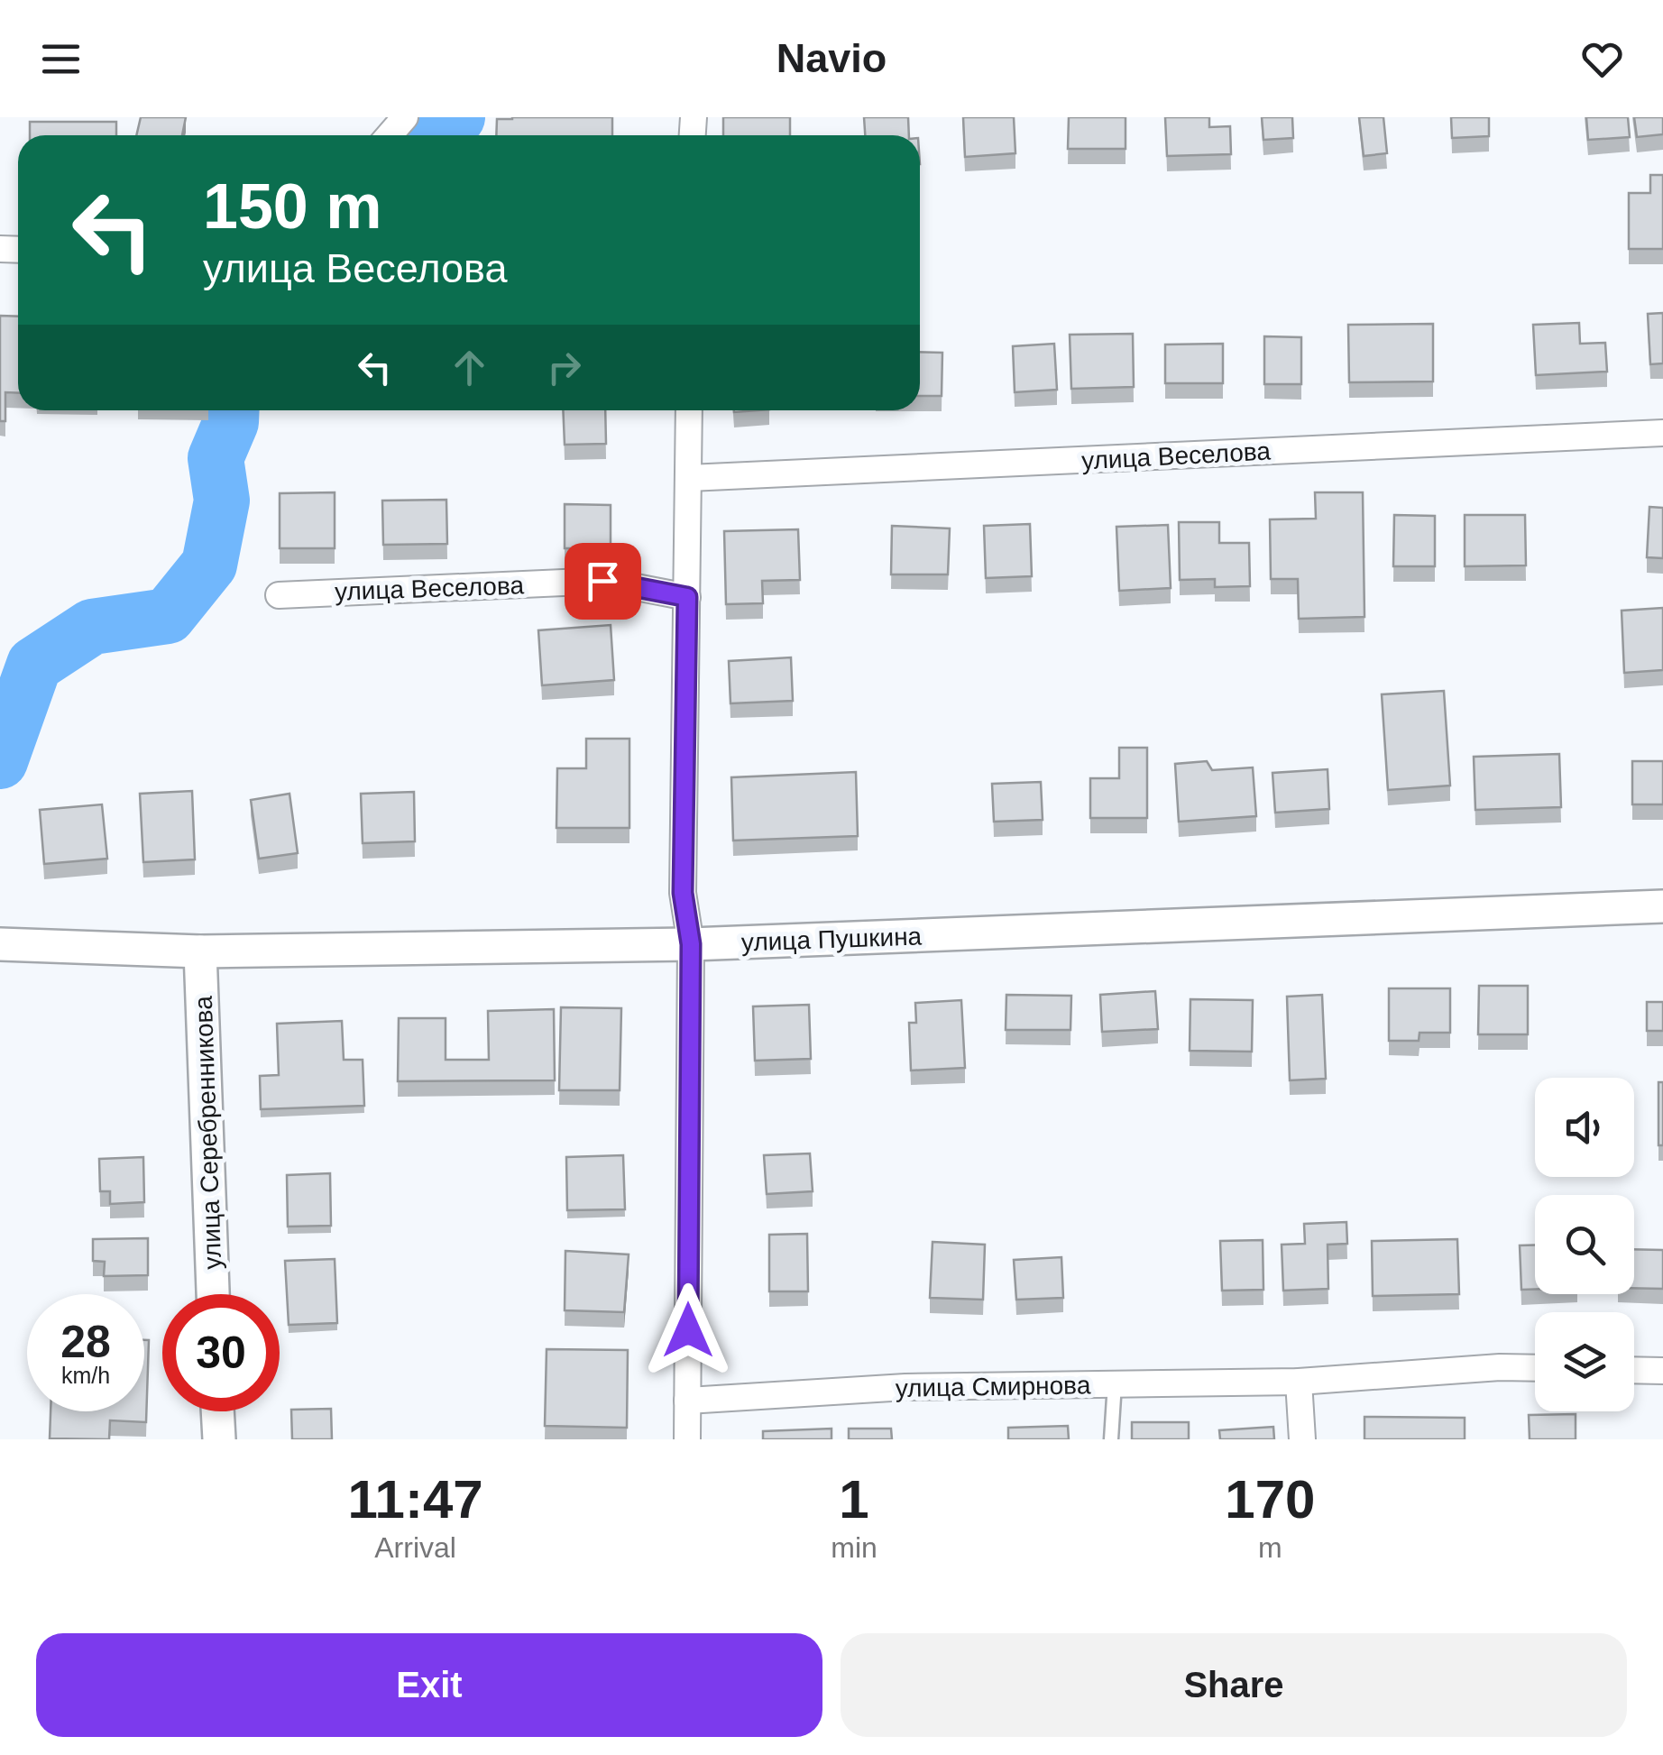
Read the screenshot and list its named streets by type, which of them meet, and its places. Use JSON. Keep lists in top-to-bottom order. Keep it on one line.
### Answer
{"streets":{"street":["улица Веселова","улица Пушкина","улица Серебренникова","улица Смирнова"]},"crossings":[["улица Пушкина","улица Серебренникова"]],"page":{"header":"Navio","turn":["150 m","улица Веселова"],"speed":"28 km/h","limit":"30","eta":["11:47","Arrival","1","min","170","m"],"buttons":["Exit","Share"]}}
